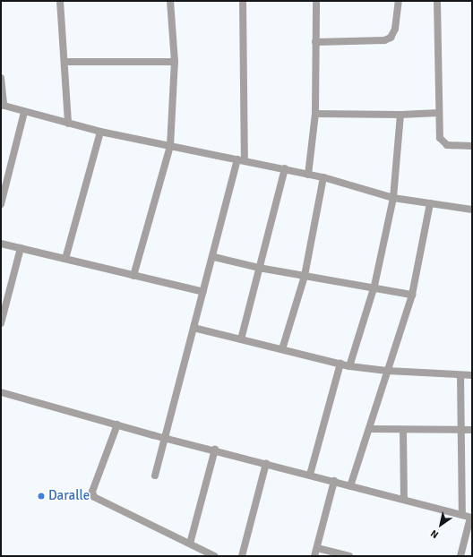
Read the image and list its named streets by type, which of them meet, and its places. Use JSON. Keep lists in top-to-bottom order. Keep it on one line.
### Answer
{"places":["Daralle"],"north":"bottom left"}
